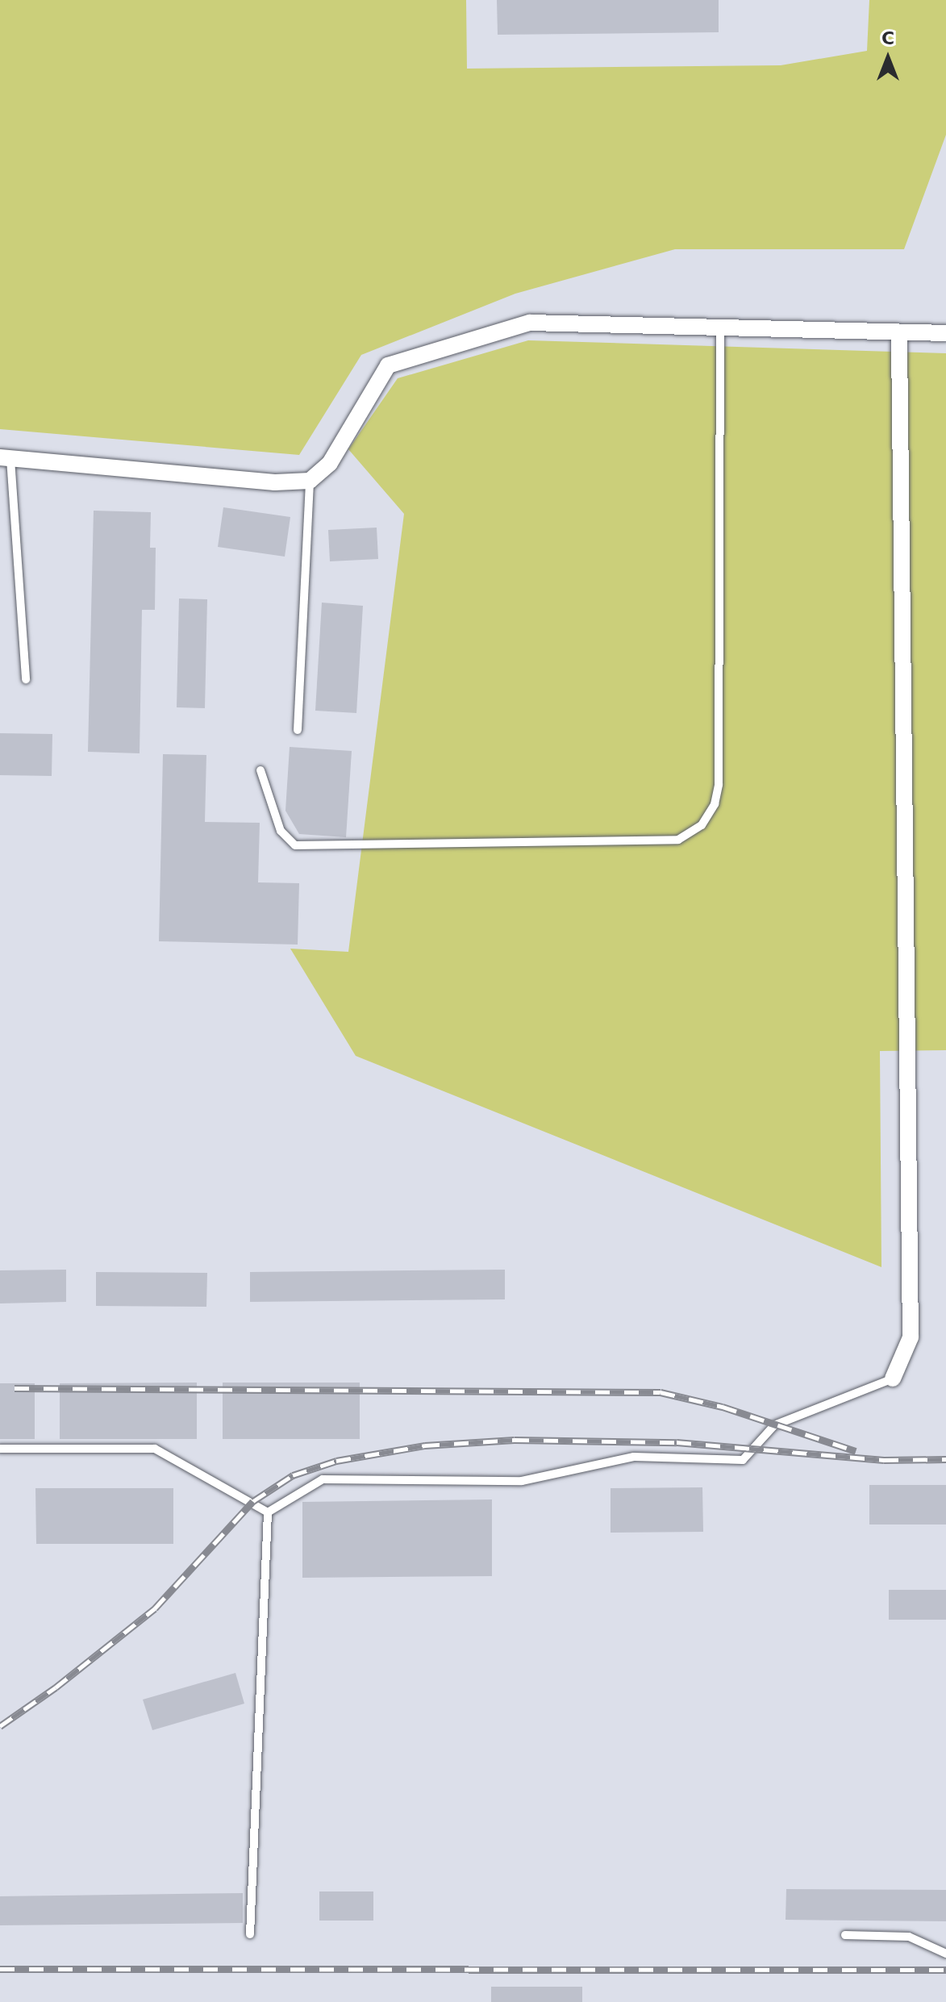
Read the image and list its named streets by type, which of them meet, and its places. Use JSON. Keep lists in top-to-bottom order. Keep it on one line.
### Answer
{"north":"top"}
